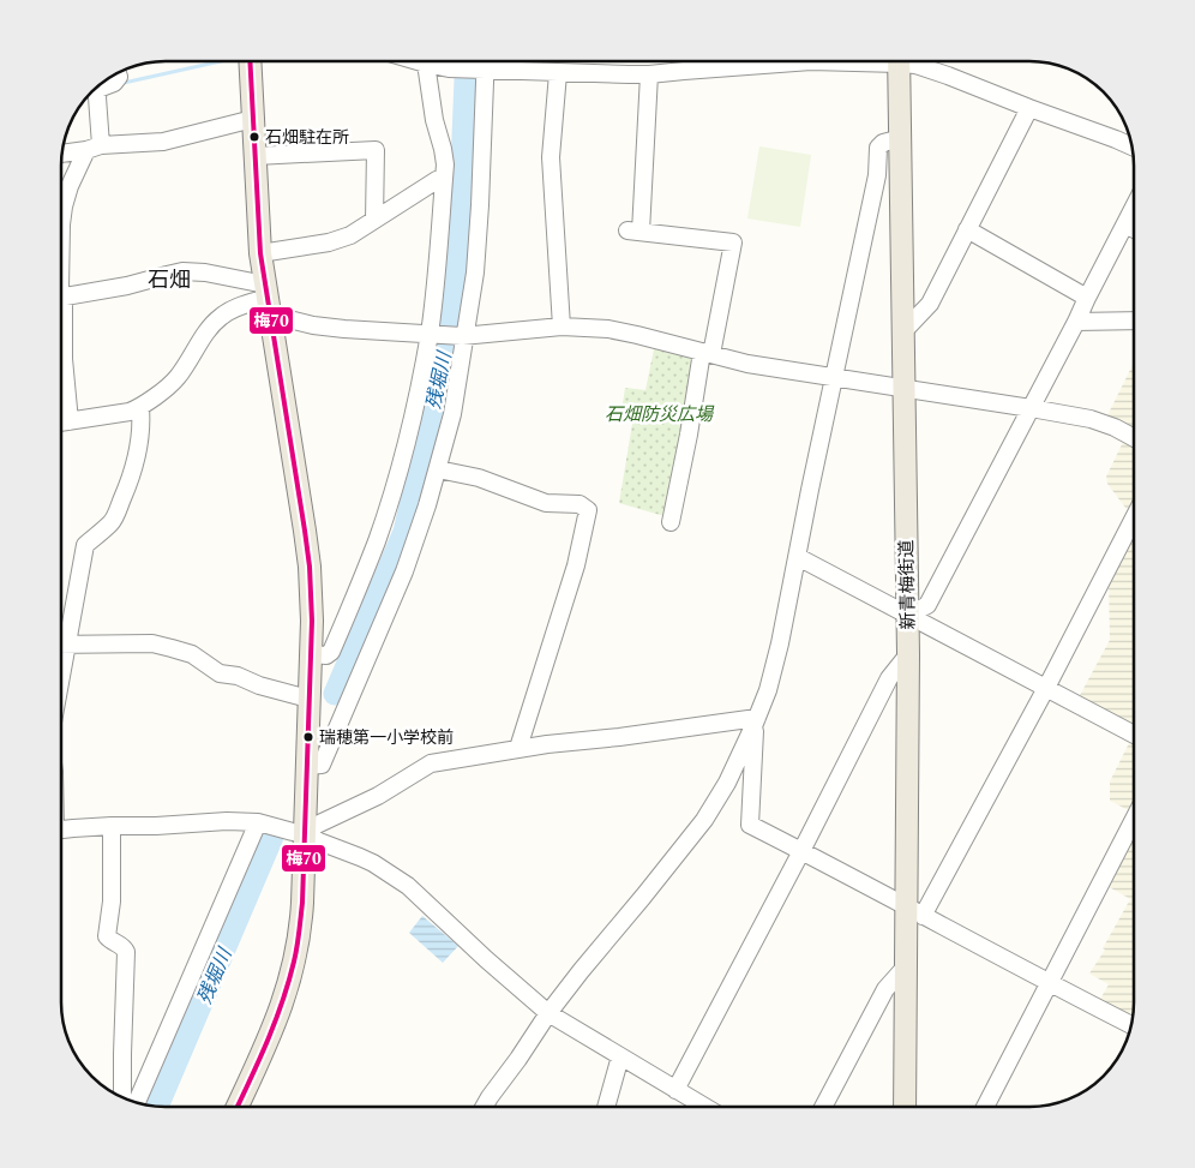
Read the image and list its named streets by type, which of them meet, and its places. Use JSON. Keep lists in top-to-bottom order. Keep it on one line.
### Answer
{"streets":{"main road":["新青梅街道"]},"districts":["石畑"],"water":["残堀川"],"parks":["石畑防災広場"],"places":["石畑駐在所","瑞穂第一小学校前"],"lines":["transit line 梅70"]}
